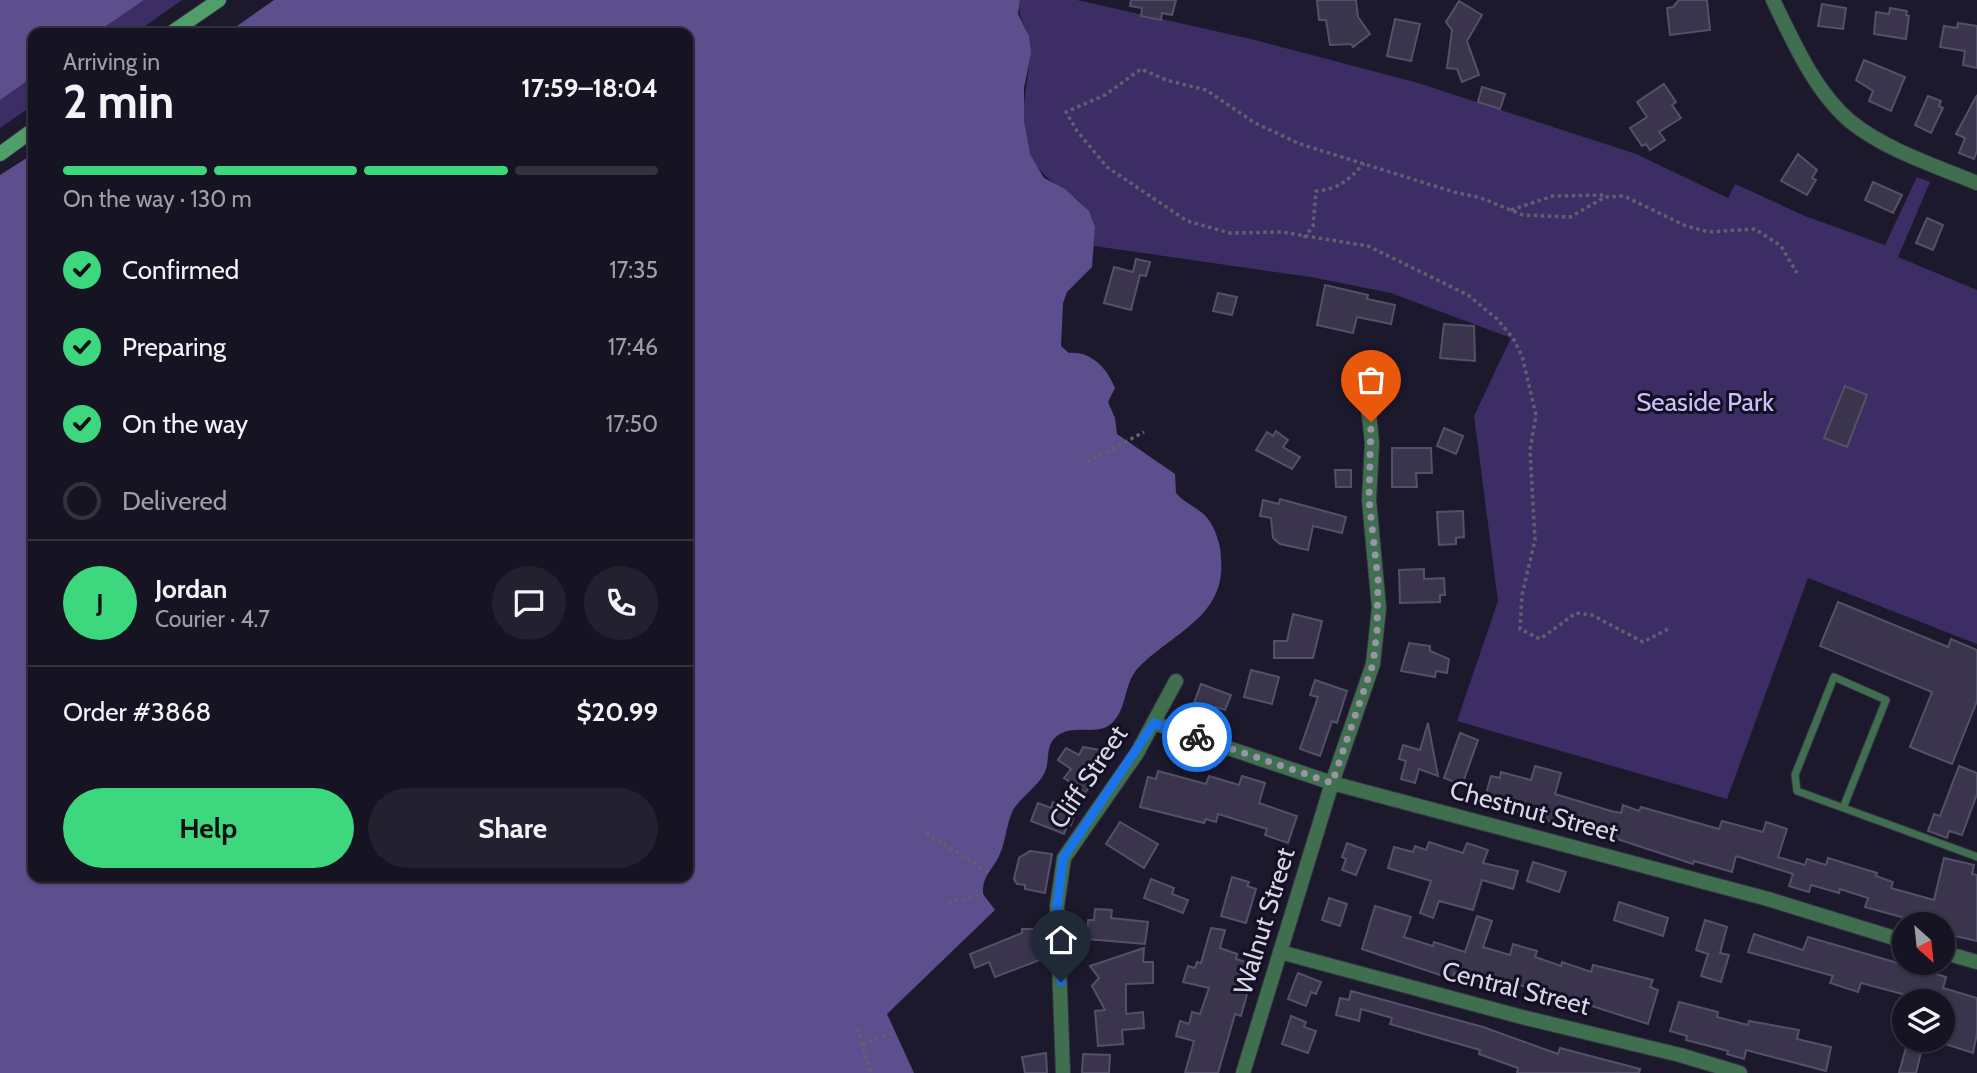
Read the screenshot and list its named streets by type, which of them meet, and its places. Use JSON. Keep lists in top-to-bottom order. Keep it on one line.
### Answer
{"streets":{"street":["Cliff Street","Chestnut Street","Walnut Street","Central Street"]},"crossings":[["Cliff Street","Chestnut Street"],["Chestnut Street","Walnut Street"],["Walnut Street","Central Street"]],"parks":["Seaside Park"],"north":"bottom right","page":{"heading":["2 min","Arriving in","17:59–18:04"],"panel":["Jordan","Courier · 4.7","Order #3868","$20.99"],"bar":"On the way · 130 m","list":[["Confirmed","17:35"],["Preparing","17:46"],["On the way","17:50"],"Delivered"],"round":"J","buttons":["Help","Share"]}}
